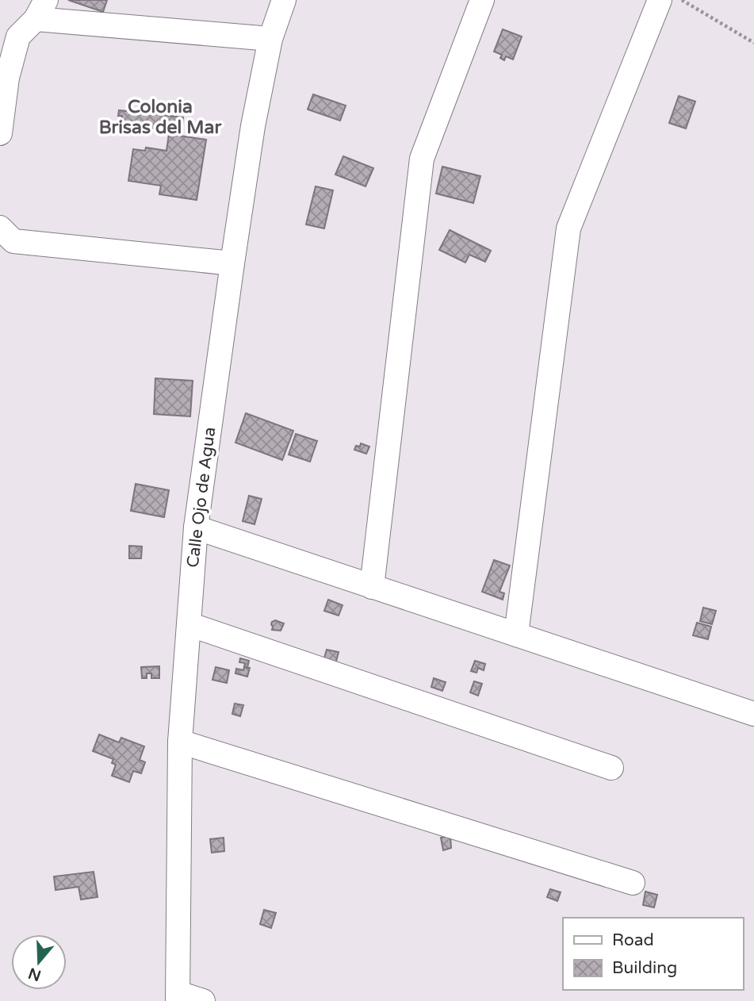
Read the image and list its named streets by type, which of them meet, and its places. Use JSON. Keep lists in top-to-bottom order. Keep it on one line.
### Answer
{"streets":{"street":["Calle Ojo de Agua"]},"districts":["Colonia Brisas del Mar"],"legend":["Road","Building"],"north":"bottom"}
